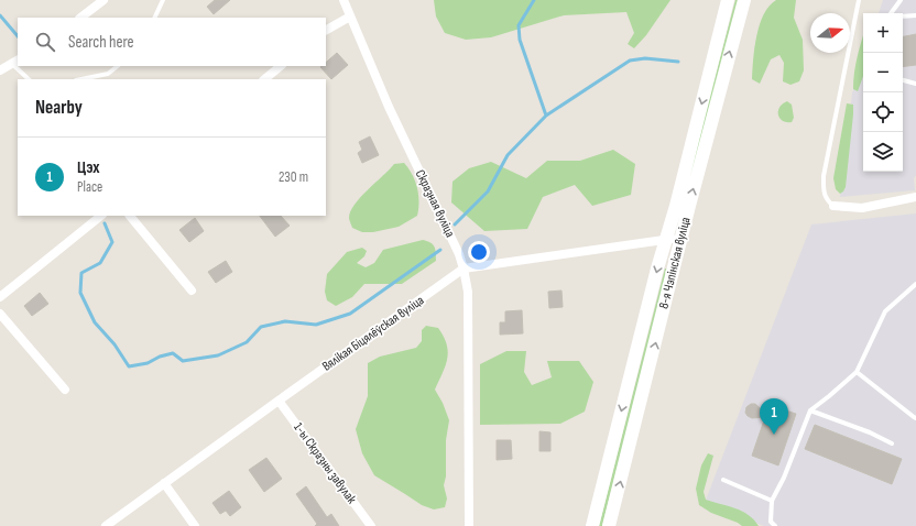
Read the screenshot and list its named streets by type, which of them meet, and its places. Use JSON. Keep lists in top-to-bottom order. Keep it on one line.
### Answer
{"streets":{"main road":["8-я Чэпінская вуліца"],"street":["Скразная вуліца","Вялікая Біцялёўская вуліца","1-ы Скразны завулак"]},"crossings":[["Скразная вуліца","Вялікая Біцялёўская вуліца"],["8-я Чэпінская вуліца","Вялікая Біцялёўская вуліца"],["Вялікая Біцялёўская вуліца","1-ы Скразны завулак"]],"north":"right","page":{"map_buttons":["+","−"],"search":"Search here","heading":"Nearby","list":[{"mark":"1","name":"Цэх","note":"Place","value":"230 m"}],"pins":"1"}}
